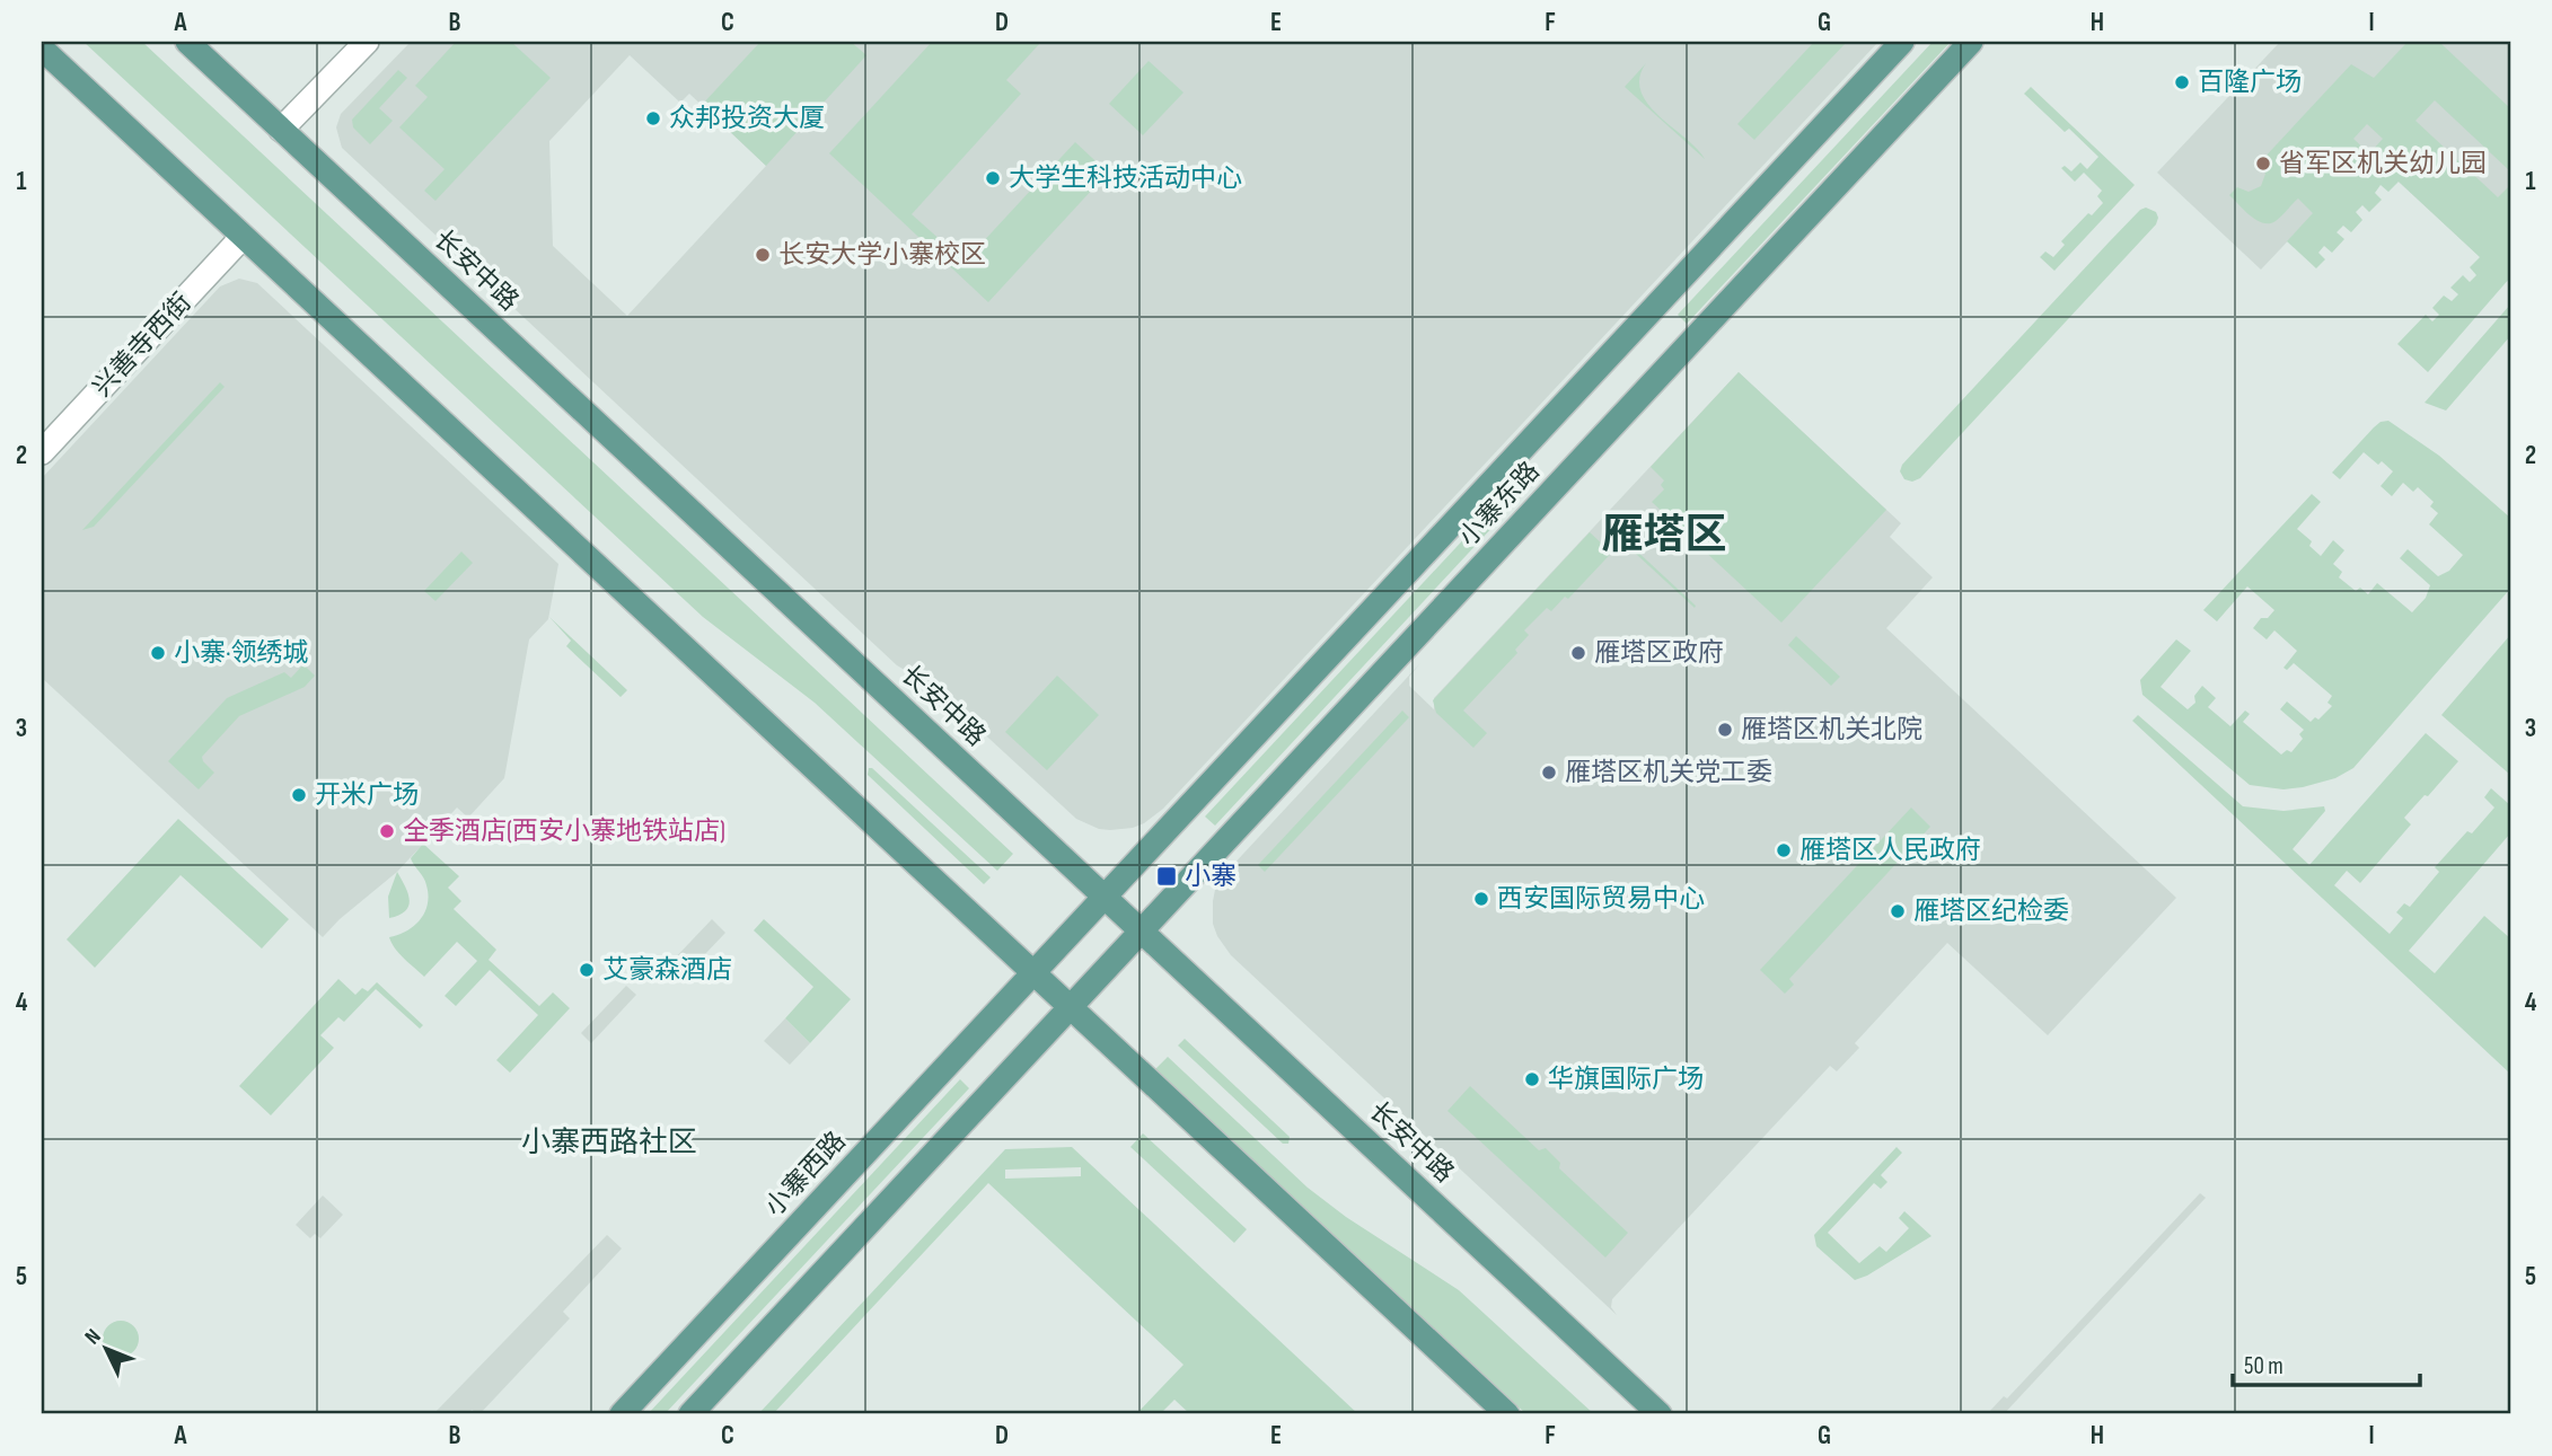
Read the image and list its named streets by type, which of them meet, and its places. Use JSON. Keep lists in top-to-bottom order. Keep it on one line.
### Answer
{"streets":{"main road":["长安中路","小寨东路","小寨西路"],"street":["兴善寺西街"]},"crossings":[["长安中路","小寨东路"],["小寨东路","小寨西路"]],"districts":["雁塔区","小寨西路社区"],"places":{"other":["百隆广场","众邦投资大厦","省军区机关幼儿园","大学生科技活动中心","长安大学小寨校区","小寨·领绣城","雁塔区政府","雁塔区机关北院","雁塔区机关党工委","开米广场","全季酒店(西安小寨地铁站店)","雁塔区人民政府","西安国际贸易中心","雁塔区纪检委","艾豪森酒店","华旗国际广场"],"transit":["小寨"]},"scale_bar":"50 m","north":"top left","grid":{"columns":["A","B","C","D","E","F","G","H","I"],"rows":["1","2","3","4","5"]}}
